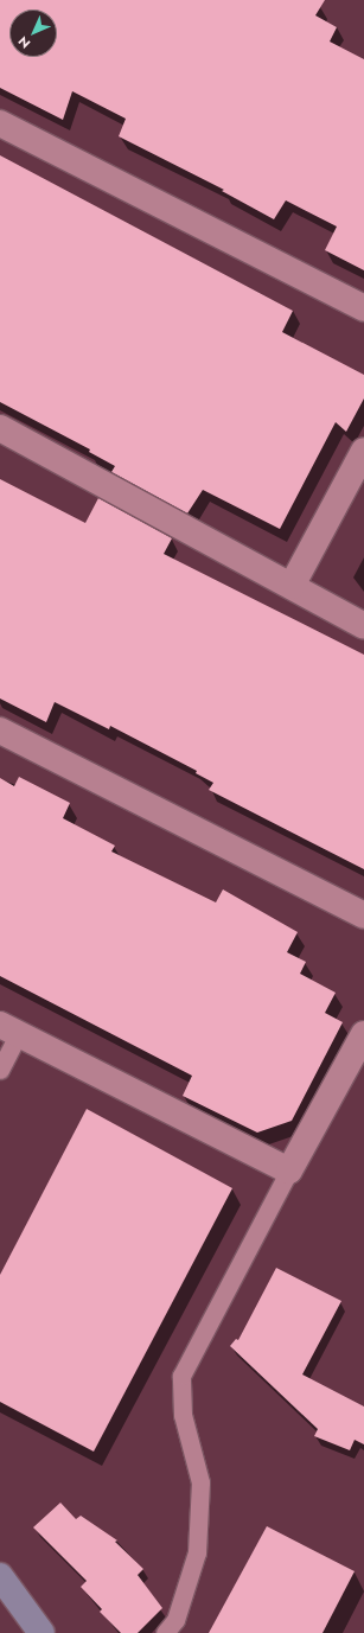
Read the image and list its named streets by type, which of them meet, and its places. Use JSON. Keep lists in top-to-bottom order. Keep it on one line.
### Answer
{"north":"bottom left"}
